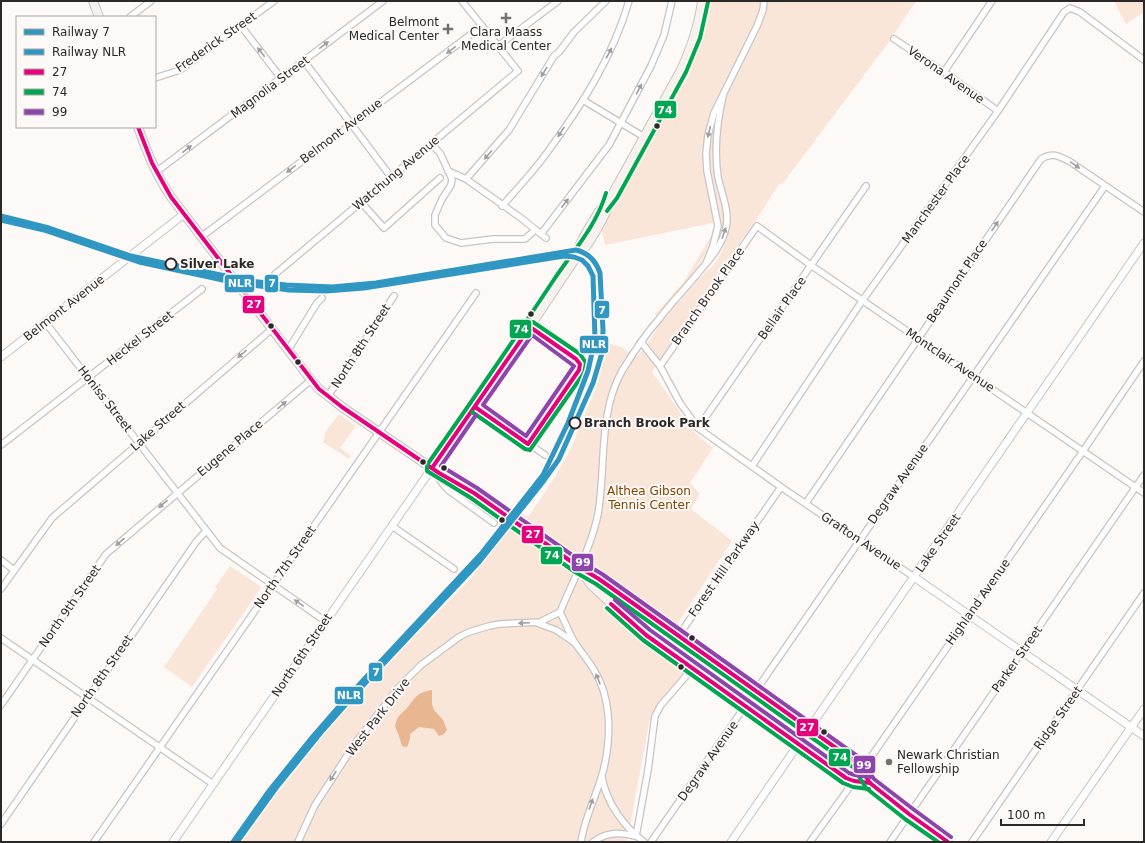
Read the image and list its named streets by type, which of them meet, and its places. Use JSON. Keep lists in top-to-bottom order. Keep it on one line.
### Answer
{"streets":{"street":["Frederick Street","Verona Avenue","Magnolia Street","Belmont Avenue","Watchung Avenue","Manchester Place","Beaumont Place","Branch Brook Place","Bellair Place","Heckel Street","North 8th Street","Montclair Avenue","Honiss Street","Lake Street","Eugene Place","Degraw Avenue","Grafton Avenue","North 7th Street","Forest Hill Parkway","Highland Avenue","North 9th Street","North 6th Street","Parker Street","West Park Drive","Ridge Street"]},"crossings":[["Verona Avenue","Manchester Place"],["Belmont Avenue","Honiss Street"],["Manchester Place","Montclair Avenue"],["Manchester Place","Grafton Avenue"],["Beaumont Place","Montclair Avenue"],["Beaumont Place","Degraw Avenue"],["Beaumont Place","Grafton Avenue"],["Branch Brook Place","Montclair Avenue"],["Branch Brook Place","Grafton Avenue"],["Bellair Place","Montclair Avenue"],["Bellair Place","Grafton Avenue"],["Heckel Street","Honiss Street"],["North 8th Street","Honiss Street"],["Montclair Avenue","Lake Street"],["Montclair Avenue","Degraw Avenue"],["Montclair Avenue","Highland Avenue"],["Montclair Avenue","Parker Street"],["Honiss Street","Lake Street"],["Honiss Street","Eugene Place"],["Honiss Street","North 7th Street"],["Honiss Street","North 6th Street"],["Lake Street","Grafton Avenue"],["Eugene Place","North 9th Street"],["Degraw Avenue","Grafton Avenue"],["Grafton Avenue","Forest Hill Parkway"],["Grafton Avenue","Highland Avenue"],["Grafton Avenue","Parker Street"],["Grafton Avenue","Ridge Street"]],"one_way":["Magnolia Street","Belmont Avenue","Beaumont Place","North 9th Street","West Park Drive"],"parks":["Althea Gibson Tennis Center"],"places":{"health":["Clara Maass Medical Center","Belmont Medical Center"],"other":["Silver Lake","Branch Brook Park","Newark Christian Fellowship"]},"lines":["transit line 74","transit line 27","rail line 7","rail line NLR","transit line 99"],"legend":["Railway 7","Railway NLR","27","74","99"],"scale_bar":"100 m"}
